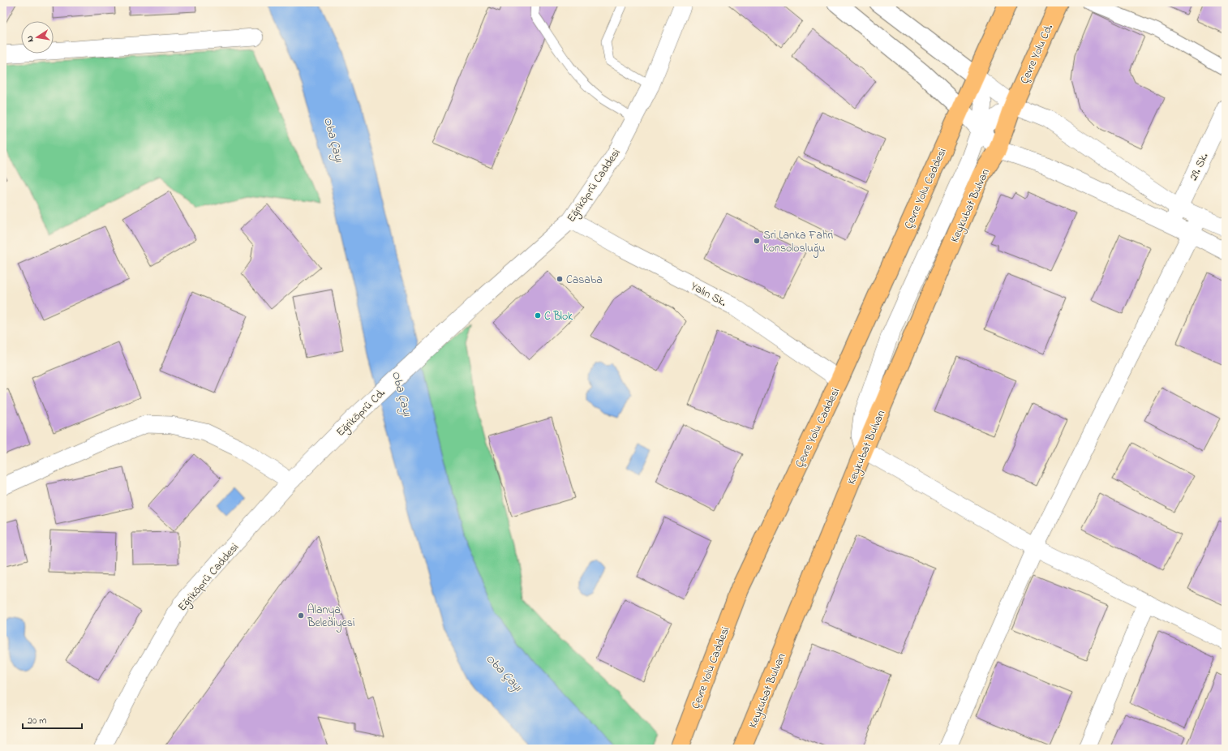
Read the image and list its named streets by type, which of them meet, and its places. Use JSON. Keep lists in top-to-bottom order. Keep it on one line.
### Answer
{"streets":{"highway":["Çevre Yolu Cd.","Çevre Yolu Caddesi","Keykubat Bulvarı"],"street":["29. Sk.","Eğriköprü Caddesi","Yalın Sk.","Eğriköprü Cd."]},"crossings":[["Çevre Yolu Cd.","Keykubat Bulvarı"],["Eğriköprü Caddesi","Yalın Sk."],["Eğriköprü Caddesi","Eğriköprü Cd."],["Çevre Yolu Caddesi","Yalın Sk."]],"water":["Oba Çayı"],"places":["Sri Lanka Fahri Konsolosluğu","Casaba","C Blok","Alanya Belediyesi"],"scale_bar":"20 m","north":"left"}
